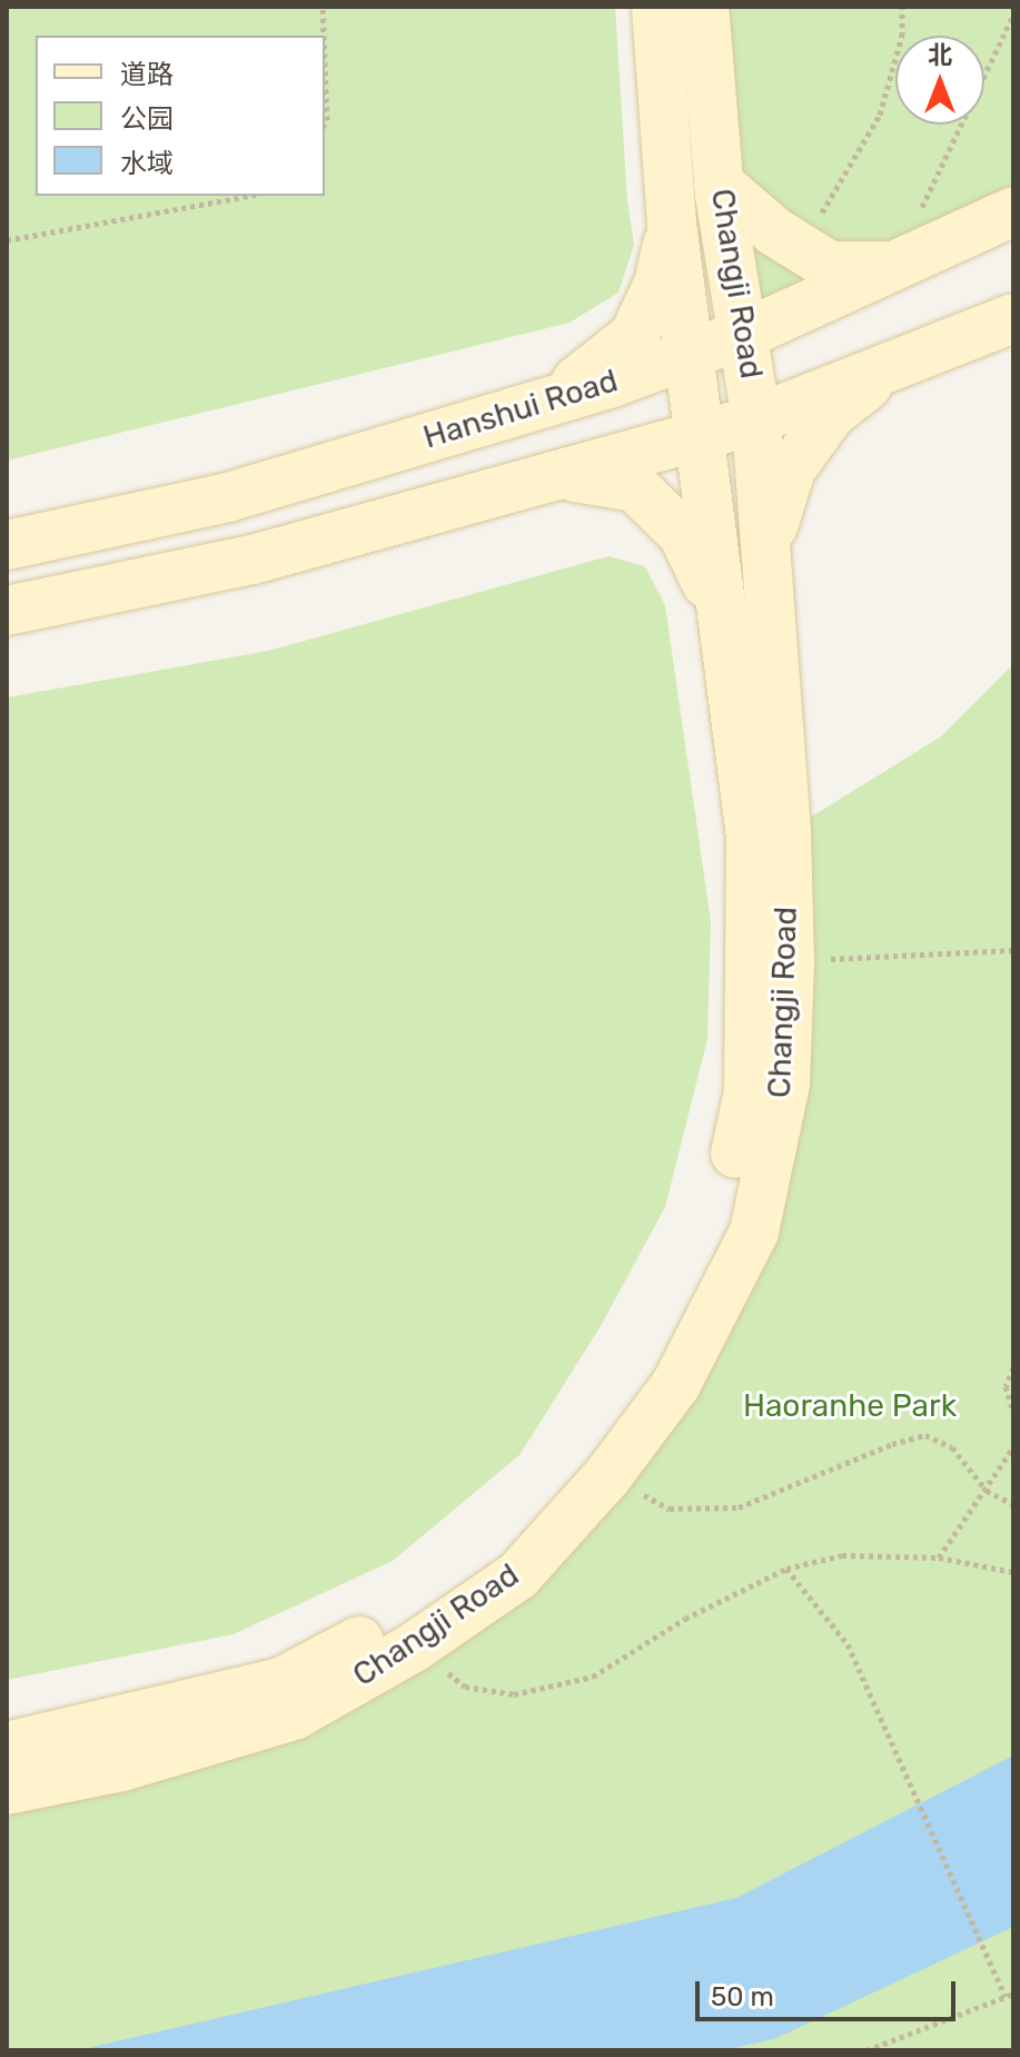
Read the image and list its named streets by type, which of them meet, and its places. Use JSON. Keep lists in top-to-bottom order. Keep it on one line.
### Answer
{"streets":{"street":["Changji Road","Hanshui Road"]},"crossings":[["Changji Road","Hanshui Road"]],"parks":["Haoranhe Park"],"legend":["道路","公园","水域"],"scale_bar":"50 m","north":"top"}
